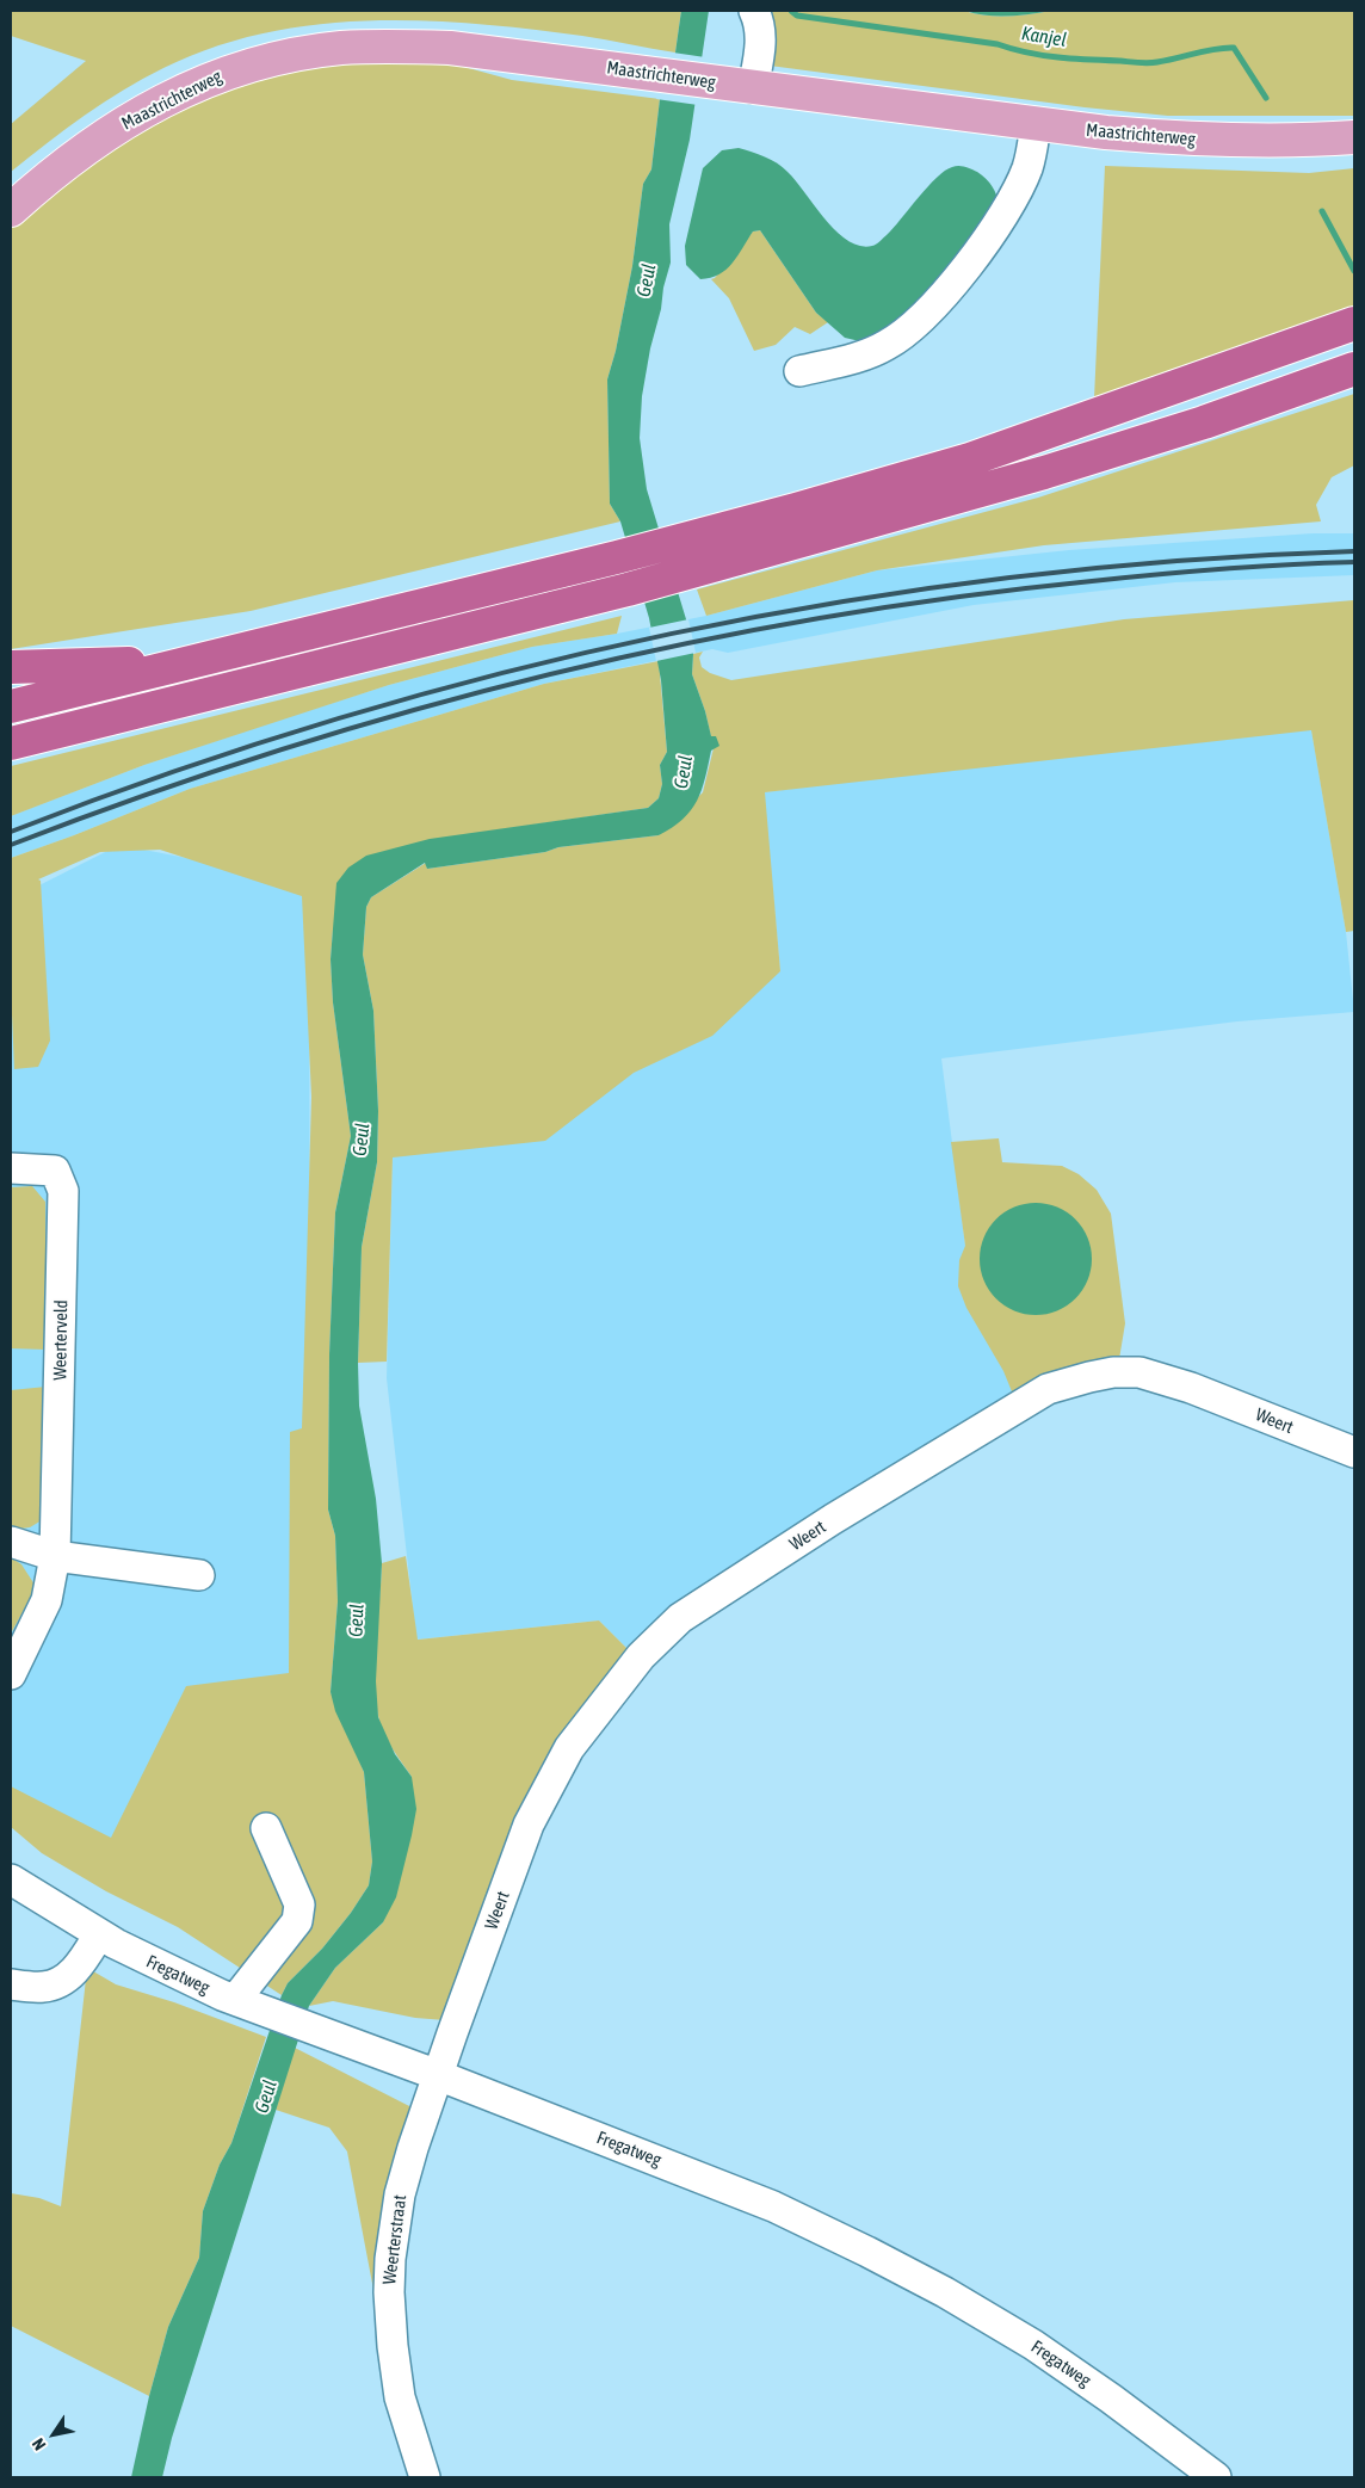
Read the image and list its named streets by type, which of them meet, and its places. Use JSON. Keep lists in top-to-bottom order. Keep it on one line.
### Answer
{"streets":{"main road":["Maastrichterweg"],"street":["Weerterveld","Weert","Fregatweg","Weerterstraat"]},"crossings":[["Weert","Weerterstraat"],["Fregatweg","Weerterstraat"]],"water":["Kanjel","Geul"],"north":"bottom left"}
